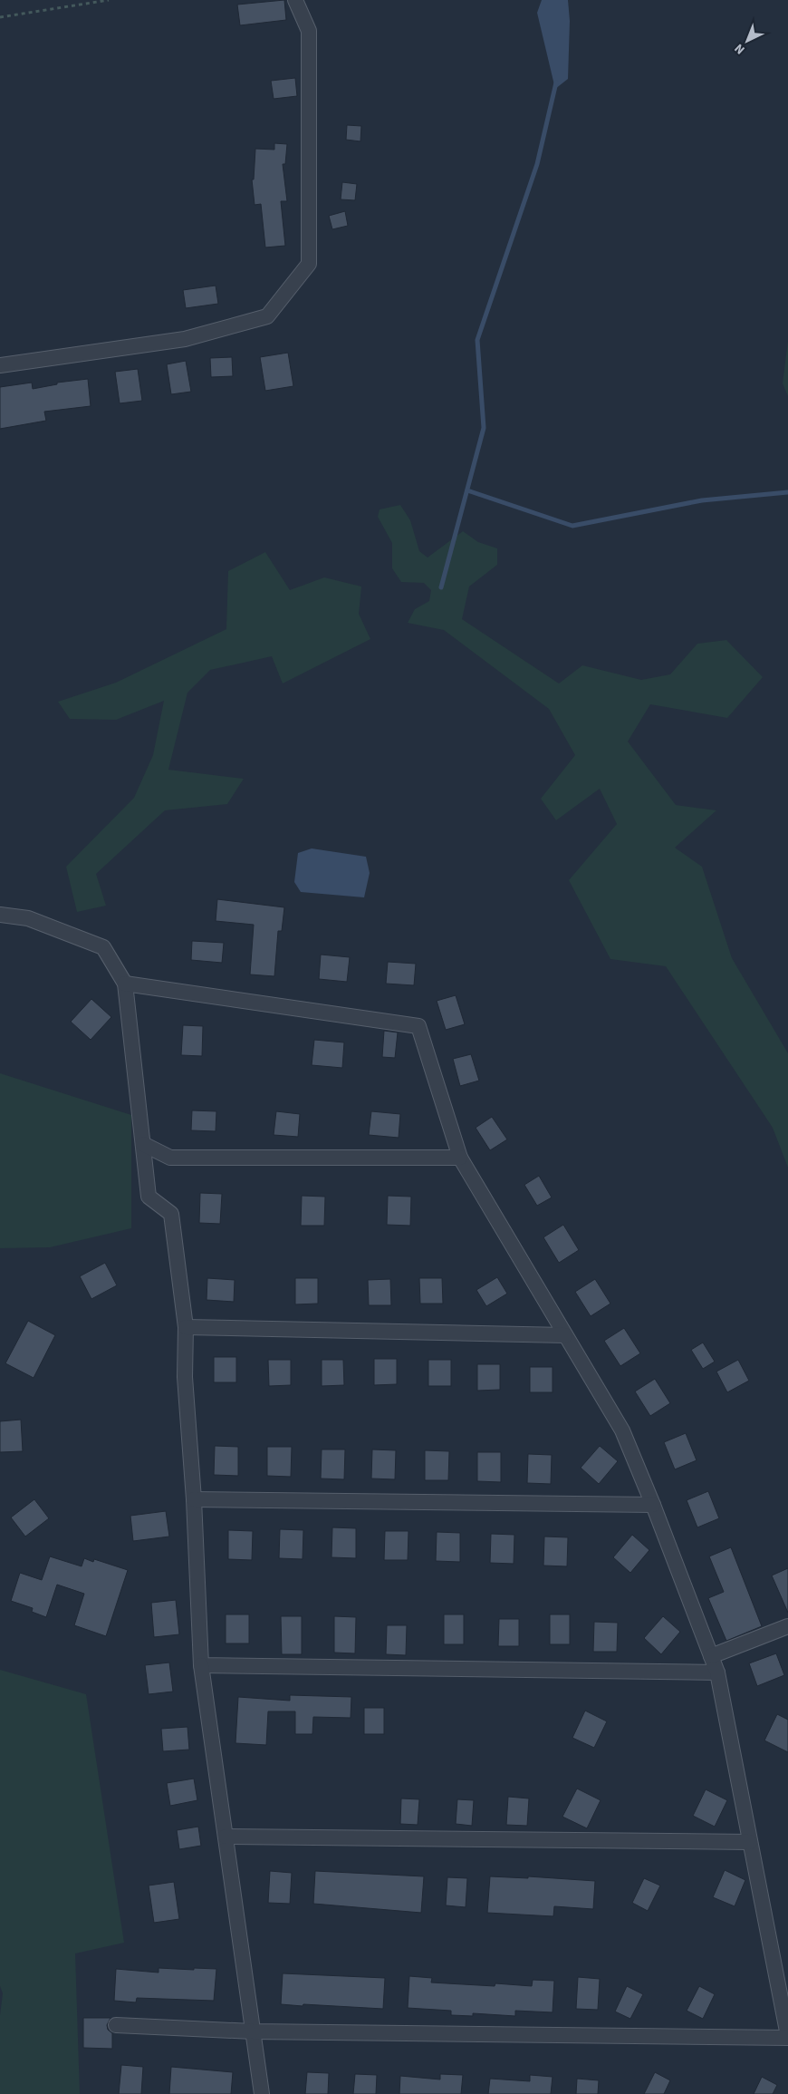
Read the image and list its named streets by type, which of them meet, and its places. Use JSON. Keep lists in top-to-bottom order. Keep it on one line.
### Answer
{"north":"bottom left"}
